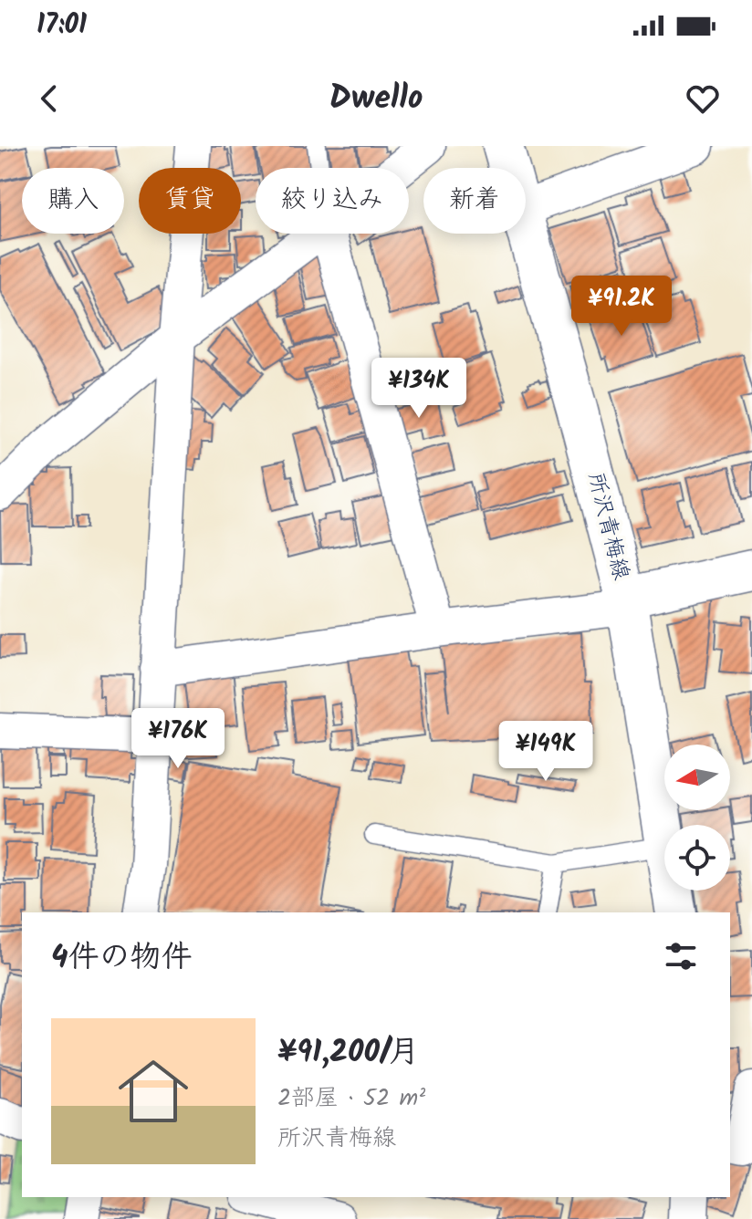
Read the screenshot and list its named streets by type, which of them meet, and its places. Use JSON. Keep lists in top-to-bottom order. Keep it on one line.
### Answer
{"streets":{"main road":["所沢青梅線"]},"north":"left","page":{"status":"17:01","header":"Dwello","chip":["購入","賃貸","絞り込み","新着"],"price":["¥91.2K","¥134K","¥176K","¥149K"],"heading":"4件の物件","list":[{"name":"¥91,200/月","note":"2部屋 · 52 m² · 所沢青梅線"}]}}
